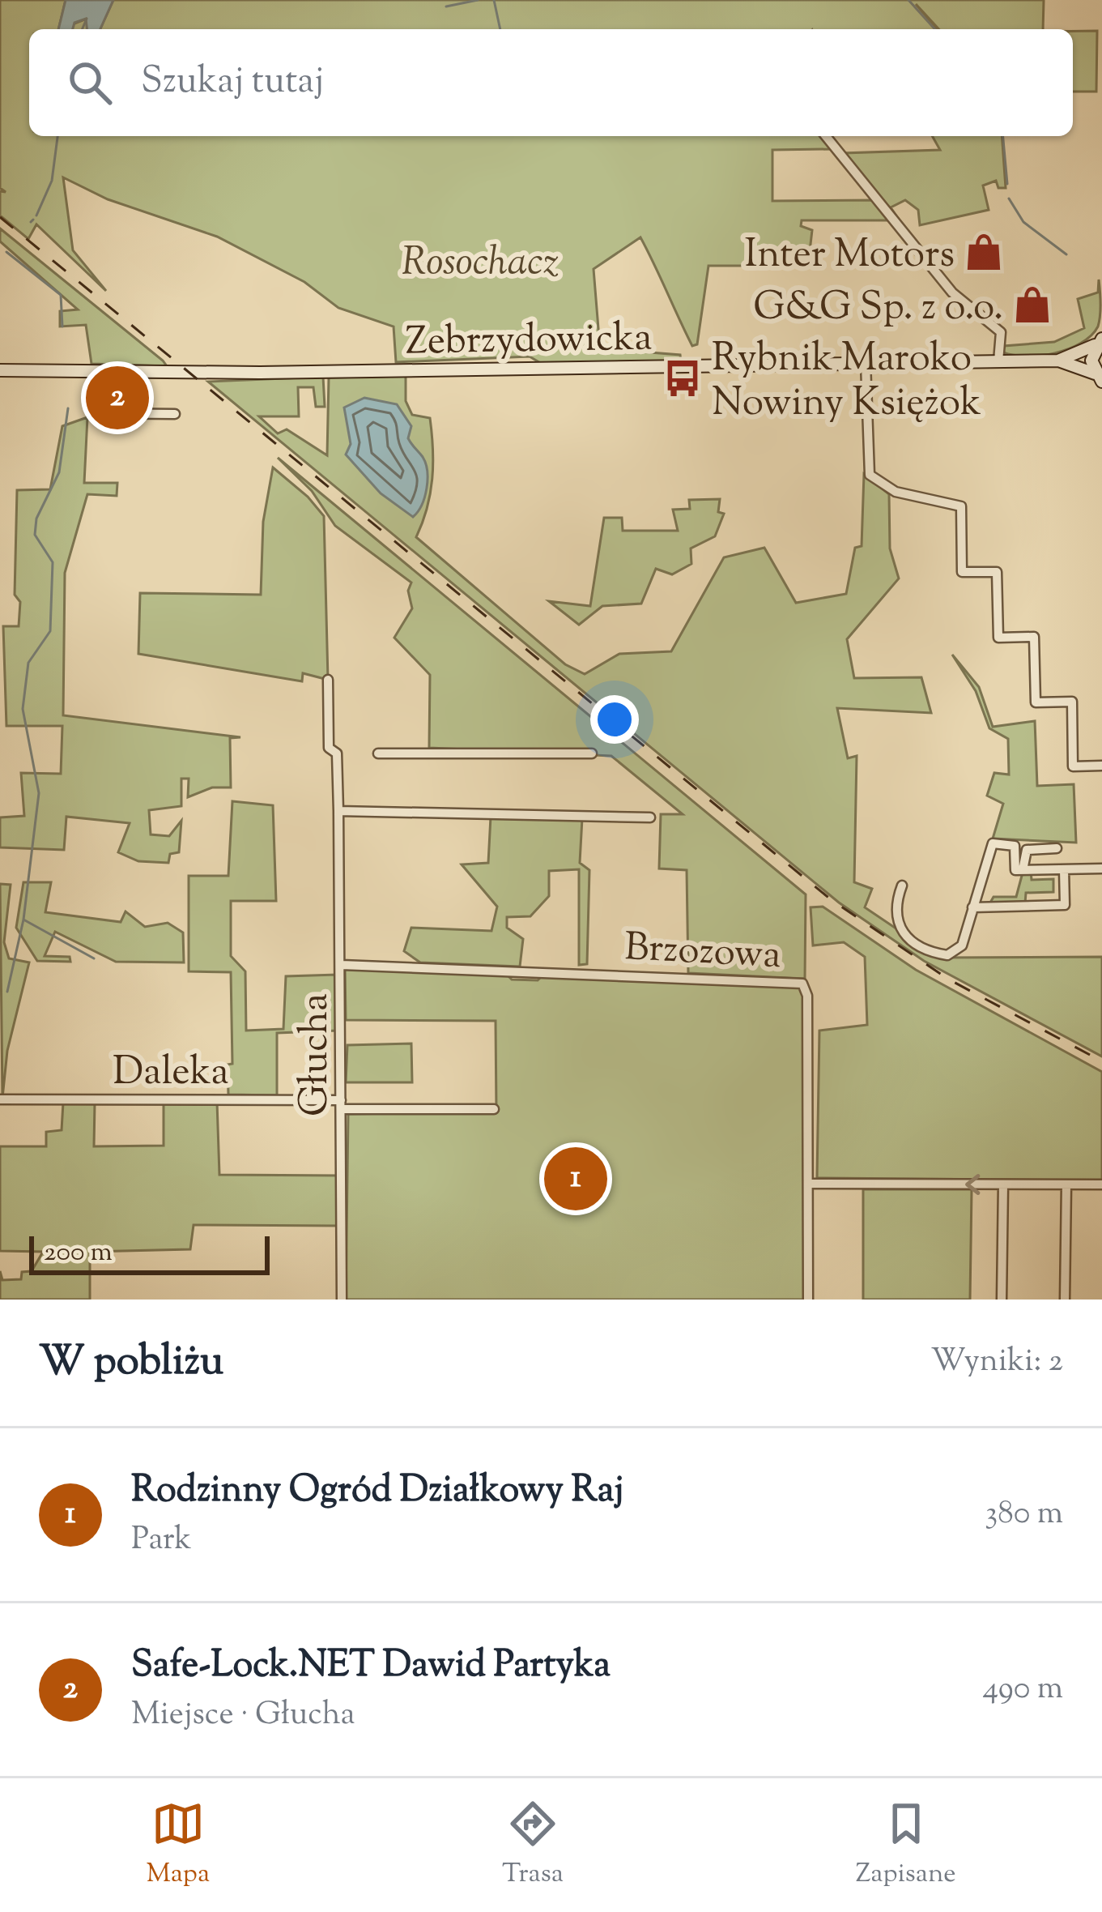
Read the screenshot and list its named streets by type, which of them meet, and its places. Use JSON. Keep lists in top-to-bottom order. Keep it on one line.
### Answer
{"streets":{"street":["Zebrzydowicka","Brzozowa","Głucha","Daleka"]},"crossings":[["Brzozowa","Głucha"],["Głucha","Daleka"]],"parks":["Rosochacz"],"places":{"shop":["Inter Motors","G&G Sp. z o.o."],"bus stop":["Rybnik Maroko Nowiny Księżok"]},"scale_bar":"200 m","page":{"search":"Szukaj tutaj","pins":["2","1"],"scale":"200 m","heading":["W pobliżu","Wyniki: 2"],"list":[{"mark":"1","name":"Rodzinny Ogród Działkowy Raj","note":"Park","value":"380 m"},{"mark":"2","name":"Safe-Lock.NET Dawid Partyka","note":"Miejsce · Głucha","value":"490 m"}],"nav":["Mapa","Trasa","Zapisane"]}}
